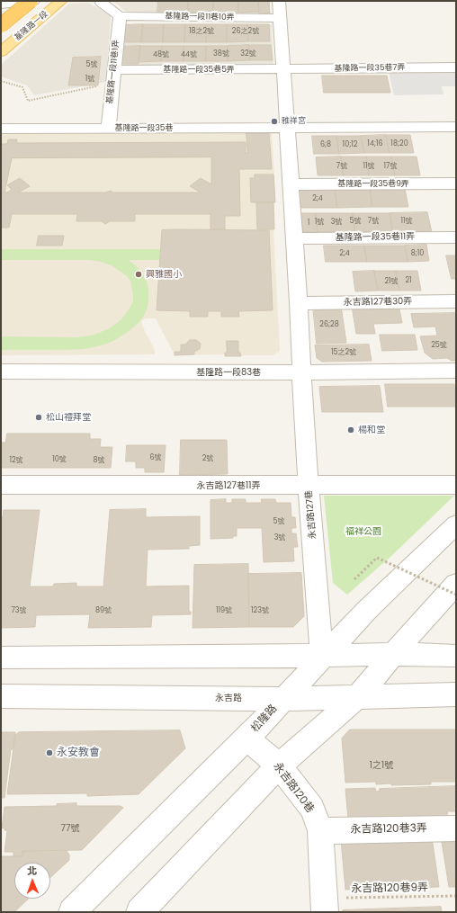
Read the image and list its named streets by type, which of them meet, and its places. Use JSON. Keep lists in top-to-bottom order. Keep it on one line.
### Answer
{"streets":{"main road":["基隆路一段"],"street":["基隆路一段11巷10弄","基隆路一段35巷7弄","基隆路一段35巷5弄","基隆路一段11巷1弄","基隆路一段35巷","基隆路一段35巷9弄","基隆路一段35巷11弄","永吉路127巷30弄","基隆路一段83巷","永吉路127巷11弄","永吉路127巷","永吉路","松隆路","永吉路120巷","永吉路120巷3弄"],"path":["永吉路120巷9弄"]},"crossings":[["基隆路一段11巷10弄","基隆路一段11巷1弄"],["基隆路一段35巷7弄","基隆路一段35巷5弄"],["基隆路一段35巷5弄","基隆路一段11巷1弄"],["基隆路一段11巷1弄","基隆路一段35巷"],["基隆路一段83巷","永吉路127巷"],["永吉路127巷11弄","永吉路127巷"],["永吉路127巷","松隆路"],["永吉路","松隆路"],["松隆路","永吉路120巷"],["永吉路120巷","永吉路120巷3弄"],["永吉路120巷","永吉路120巷9弄"]],"parks":["福祥公園"],"places":["雅祥宮","興雅國小","松山禮拜堂","楊和堂","永安教會"],"house_numbers":["18之2號","26之2號","38號","32號","48號","44號","5號","1號","14;16","18;20","6;8","10;12","7號","11號","17號","2;4","5號","7號","11號","1號","3號","1","2;4","8;10","21","21號","26;28","25號","15之2號","6號","2號","10號","12號","8號","5號","3號","73號","89號","119號","123號","1之1號","77號"],"north":"top"}
